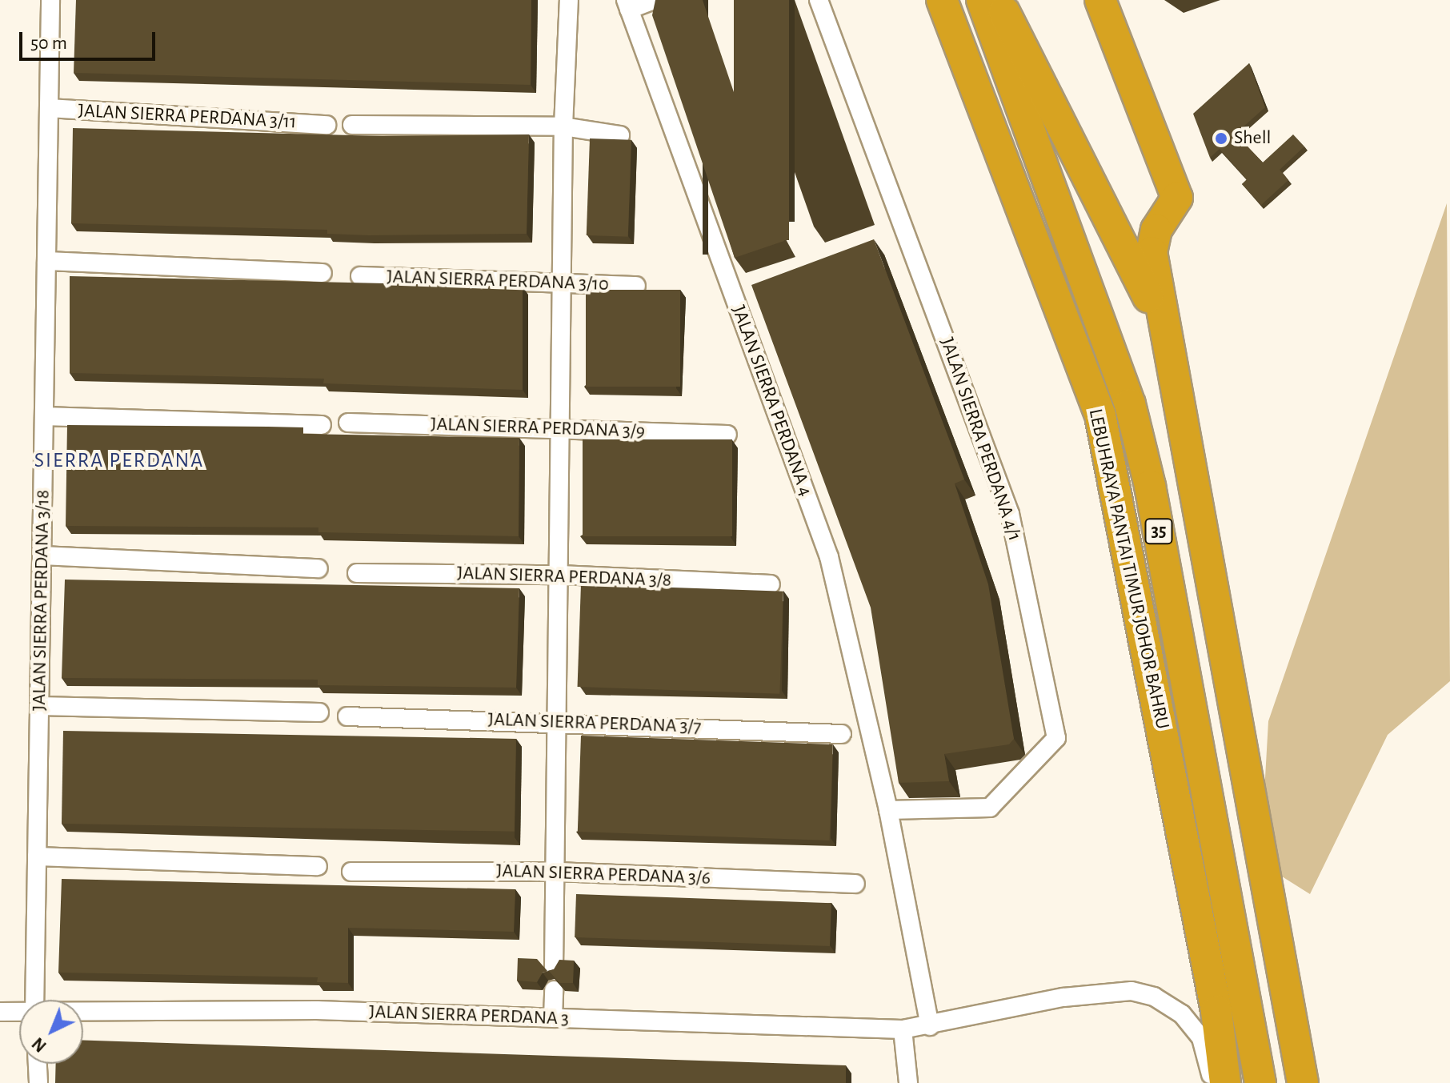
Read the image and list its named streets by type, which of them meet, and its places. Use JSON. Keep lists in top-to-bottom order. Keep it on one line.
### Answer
{"streets":{"highway":["35","LEBUHRAYA PANTAI TIMUR JOHOR BAHRU"],"street":["JALAN SIERRA PERDANA 3/11","JALAN SIERRA PERDANA 3/10","JALAN SIERRA PERDANA 4","JALAN SIERRA PERDANA 3/9","JALAN SIERRA PERDANA 4/1","JALAN SIERRA PERDANA 3/8","JALAN SIERRA PERDANA 3/18","JALAN SIERRA PERDANA 3/7","JALAN SIERRA PERDANA 3/6","JALAN SIERRA PERDANA 3"]},"crossings":[["JALAN SIERRA PERDANA 3/11","JALAN SIERRA PERDANA 3/18"],["JALAN SIERRA PERDANA 4","JALAN SIERRA PERDANA 4/1"],["JALAN SIERRA PERDANA 4","JALAN SIERRA PERDANA 3"]],"districts":["SIERRA PERDANA"],"places":["Shell"],"scale_bar":"50 m","north":"bottom left"}
